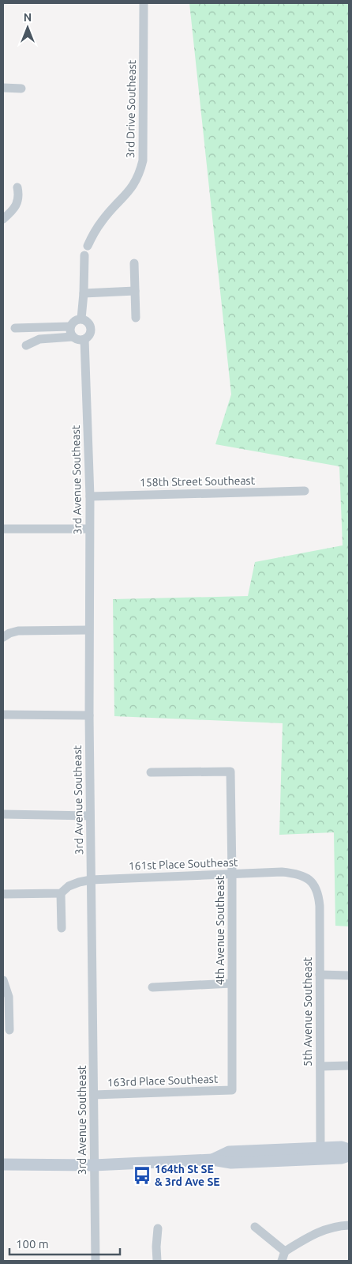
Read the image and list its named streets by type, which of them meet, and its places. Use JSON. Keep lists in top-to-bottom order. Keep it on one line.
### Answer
{"streets":{"street":["3rd Drive Southeast","3rd Avenue Southeast","158th Street Southeast","161st Place Southeast","4th Avenue Southeast","5th Avenue Southeast","163rd Place Southeast"]},"crossings":[["3rd Avenue Southeast","158th Street Southeast"],["3rd Avenue Southeast","161st Place Southeast"],["3rd Avenue Southeast","163rd Place Southeast"],["161st Place Southeast","4th Avenue Southeast"],["161st Place Southeast","5th Avenue Southeast"],["4th Avenue Southeast","163rd Place Southeast"]],"places":{"bus stop":["164th St SE & 3rd Ave SE"]},"scale_bar":"100 m","north":"top"}
